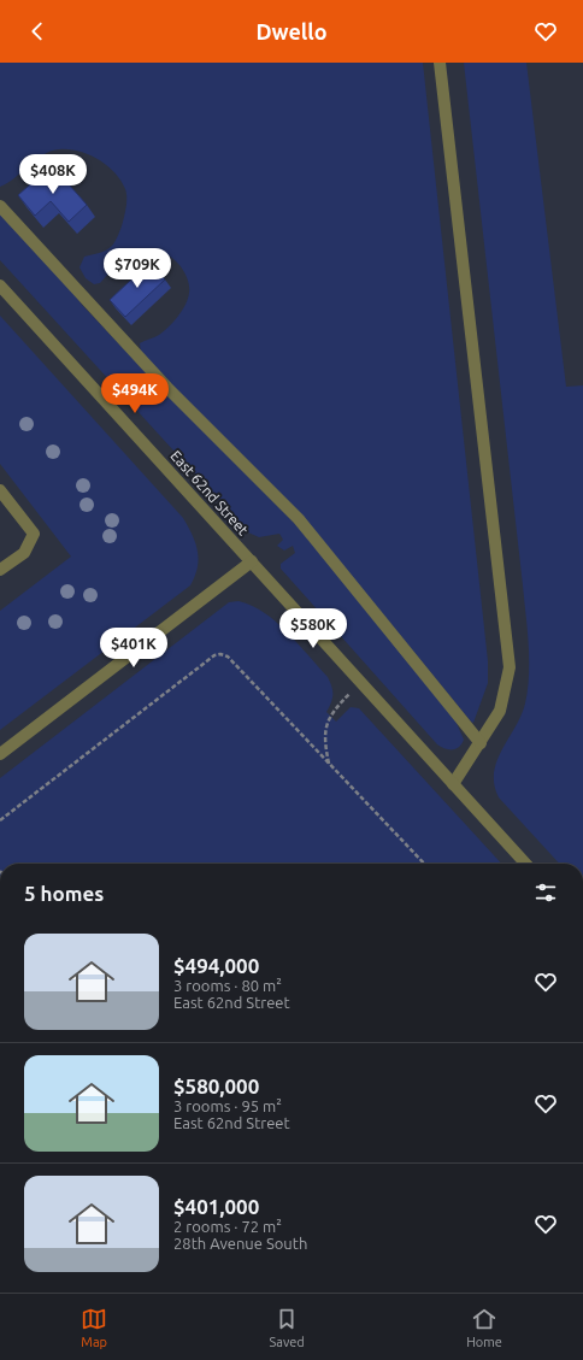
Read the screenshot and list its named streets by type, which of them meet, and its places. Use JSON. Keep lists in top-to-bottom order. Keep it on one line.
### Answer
{"streets":{"street":["East 62nd Street"]},"page":{"header":"Dwello","price":["$408K","$709K","$494K","$580K","$401K"],"heading":"5 homes","list":[{"name":"$494,000","note":"3 rooms · 80 m² · East 62nd Street"},{"name":"$580,000","note":"3 rooms · 95 m² · East 62nd Street"},{"name":"$401,000","note":"2 rooms · 72 m² · 28th Avenue South"}],"tabs":["Map","Saved","Home"]}}
